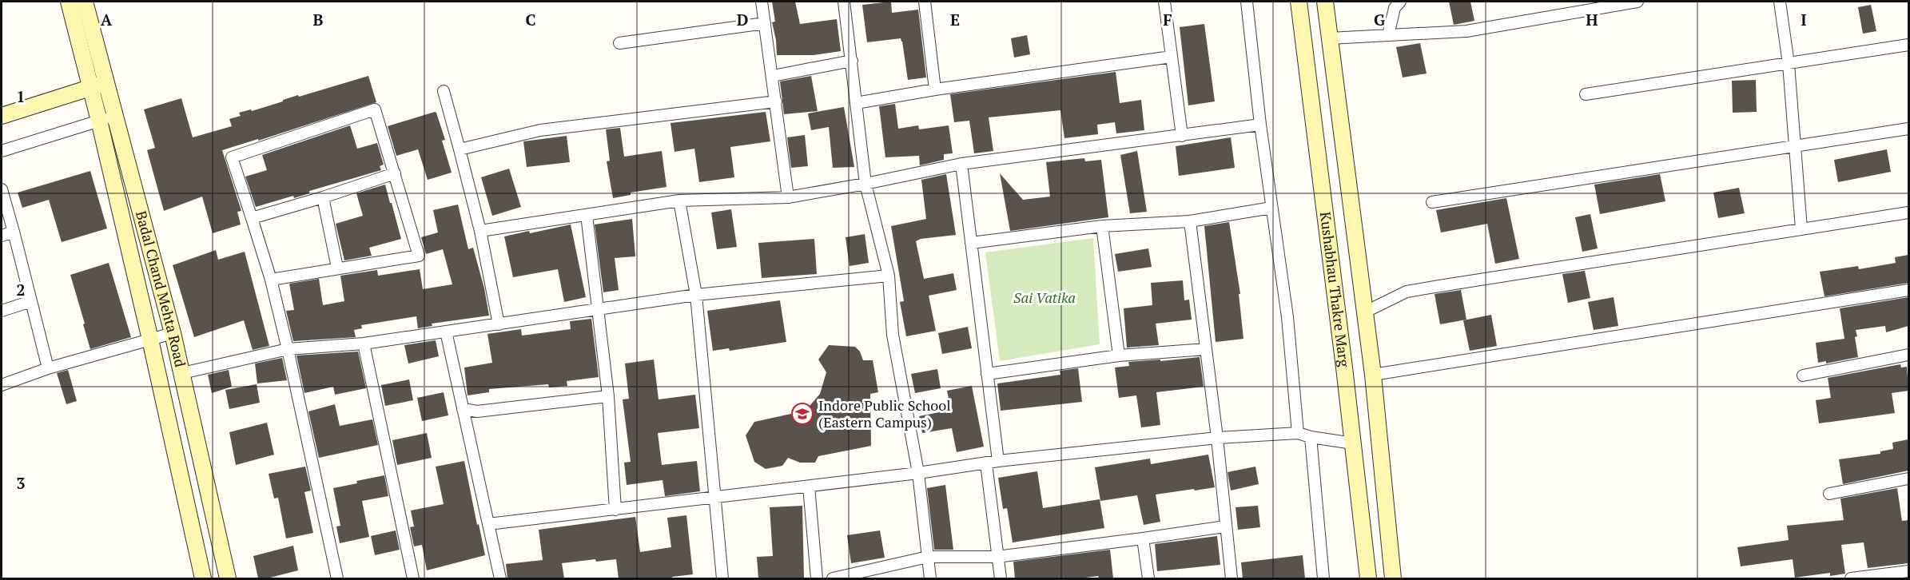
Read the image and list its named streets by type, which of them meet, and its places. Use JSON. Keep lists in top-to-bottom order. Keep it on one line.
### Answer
{"streets":{"street":["Badal Chand Mehta Road","Kushabhau Thakre Marg"]},"parks":["Sai Vatika"],"places":{"school or university":["Indore Public School (Eastern Campus)"]},"grid":{"columns":["A","B","C","D","E","F","G","H","I"],"rows":["1","2","3"]}}
